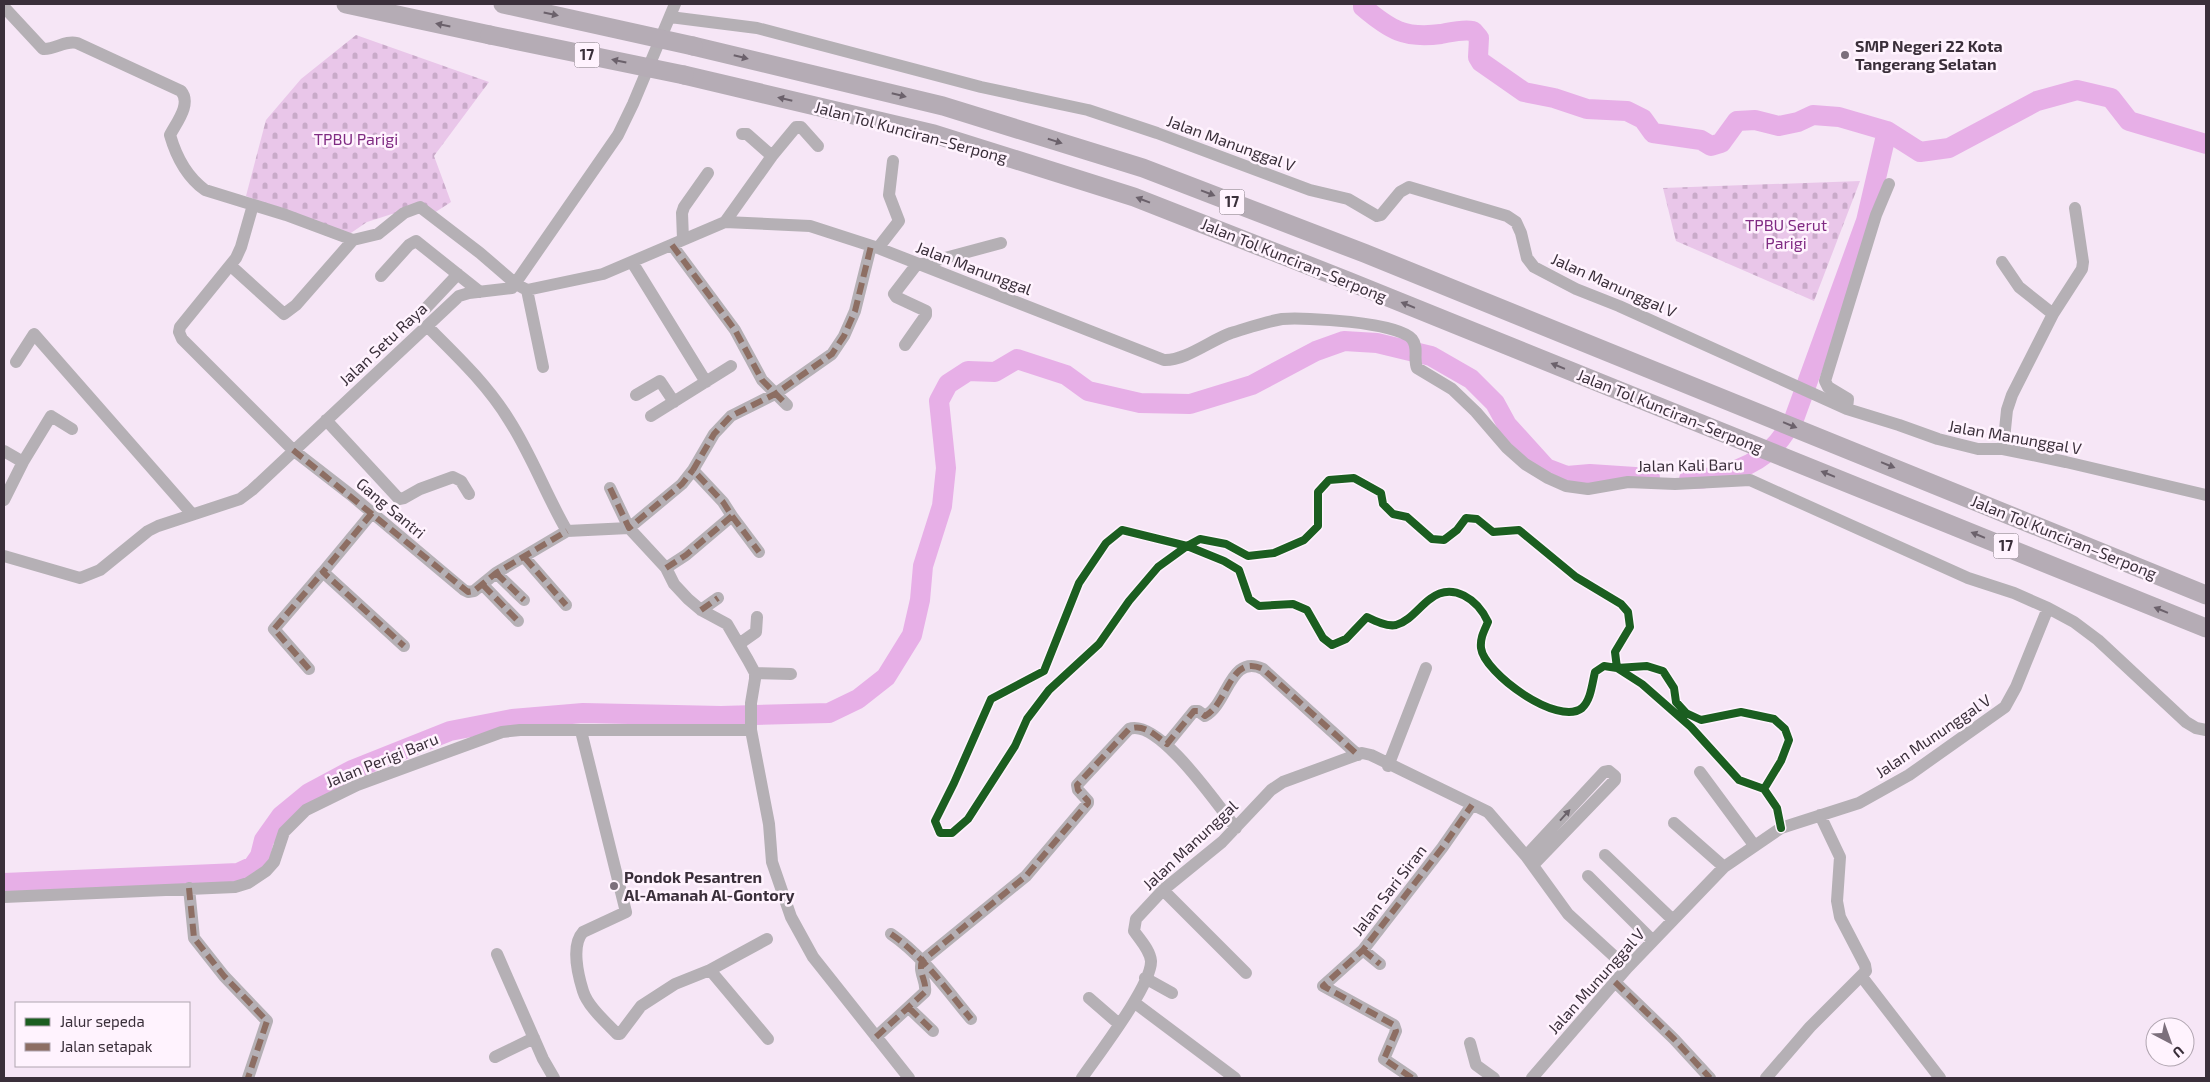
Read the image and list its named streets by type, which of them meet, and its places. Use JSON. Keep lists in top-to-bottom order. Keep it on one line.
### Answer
{"streets":{"highway":["17","Jalan Tol Kunciran–Serpong"],"street":["Jalan Manunggal V","Jalan Manunggal","Jalan Setu Raya","Jalan Kali Baru","Gang Santri","Jalan Mununggal V","Jalan Perigi Baru","Jalan Sari Siran"]},"crossings":[["Jalan Manunggal","Jalan Setu Raya"],["Jalan Manunggal","Jalan Kali Baru"],["Jalan Setu Raya","Gang Santri"],["Jalan Kali Baru","Jalan Mununggal V"]],"parks":["TPBU Parigi","TPBU Serut Parigi"],"places":["SMP Negeri 22 Kota Tangerang Selatan","Pondok Pesantren Al-Amanah Al-Gontory"],"legend":["Jalur sepeda","Jalan setapak"],"north":"bottom right"}
